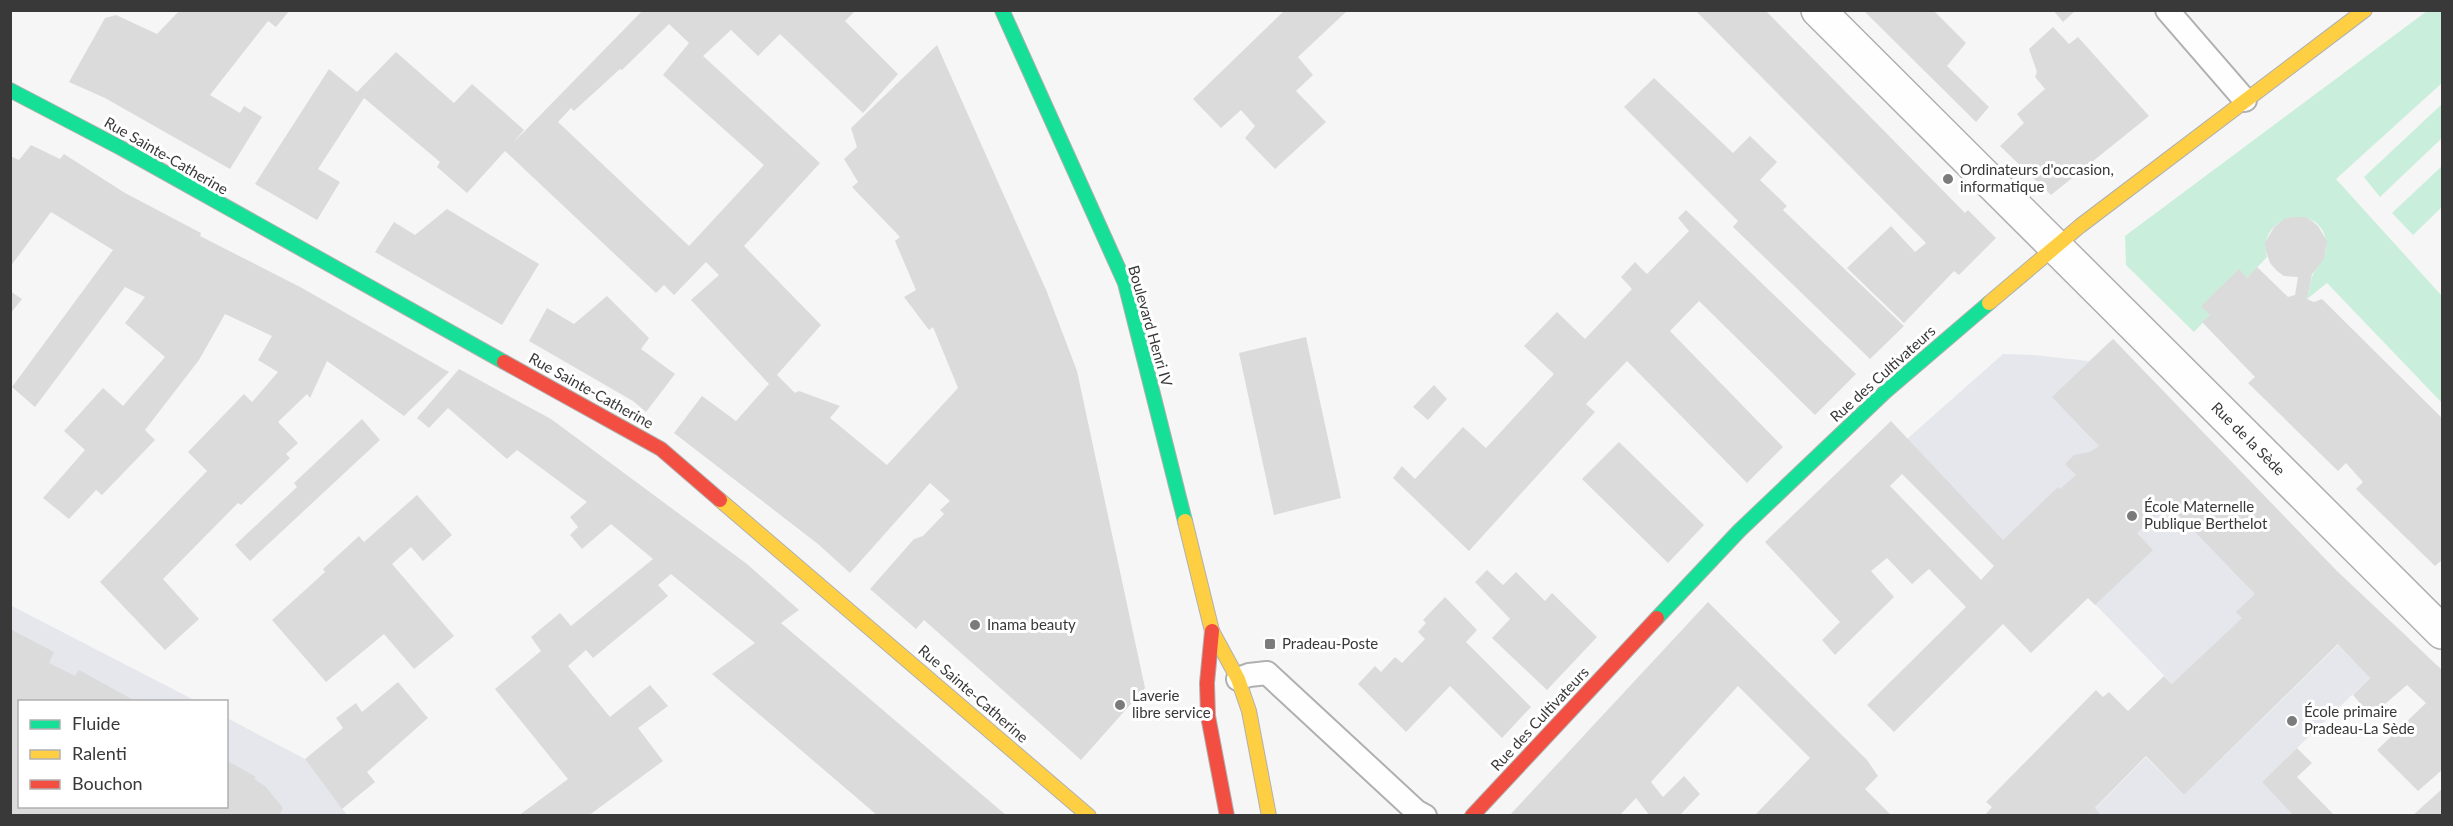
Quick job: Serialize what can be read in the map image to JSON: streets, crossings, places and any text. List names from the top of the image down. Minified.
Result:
{"streets":{"street":["Rue Sainte-Catherine","Boulevard Henri IV","Rue des Cultivateurs","Rue de la Sède"]},"crossings":[["Rue des Cultivateurs","Rue de la Sède"]],"places":{"other":["Ordinateurs d'occasion, informatique","École Maternelle Publique Berthelot","Inama beauty","Laverie libre service","École primaire Pradeau-La Sède"],"transit":["Pradeau-Poste"]},"legend":["Fluide","Ralenti","Bouchon"]}
